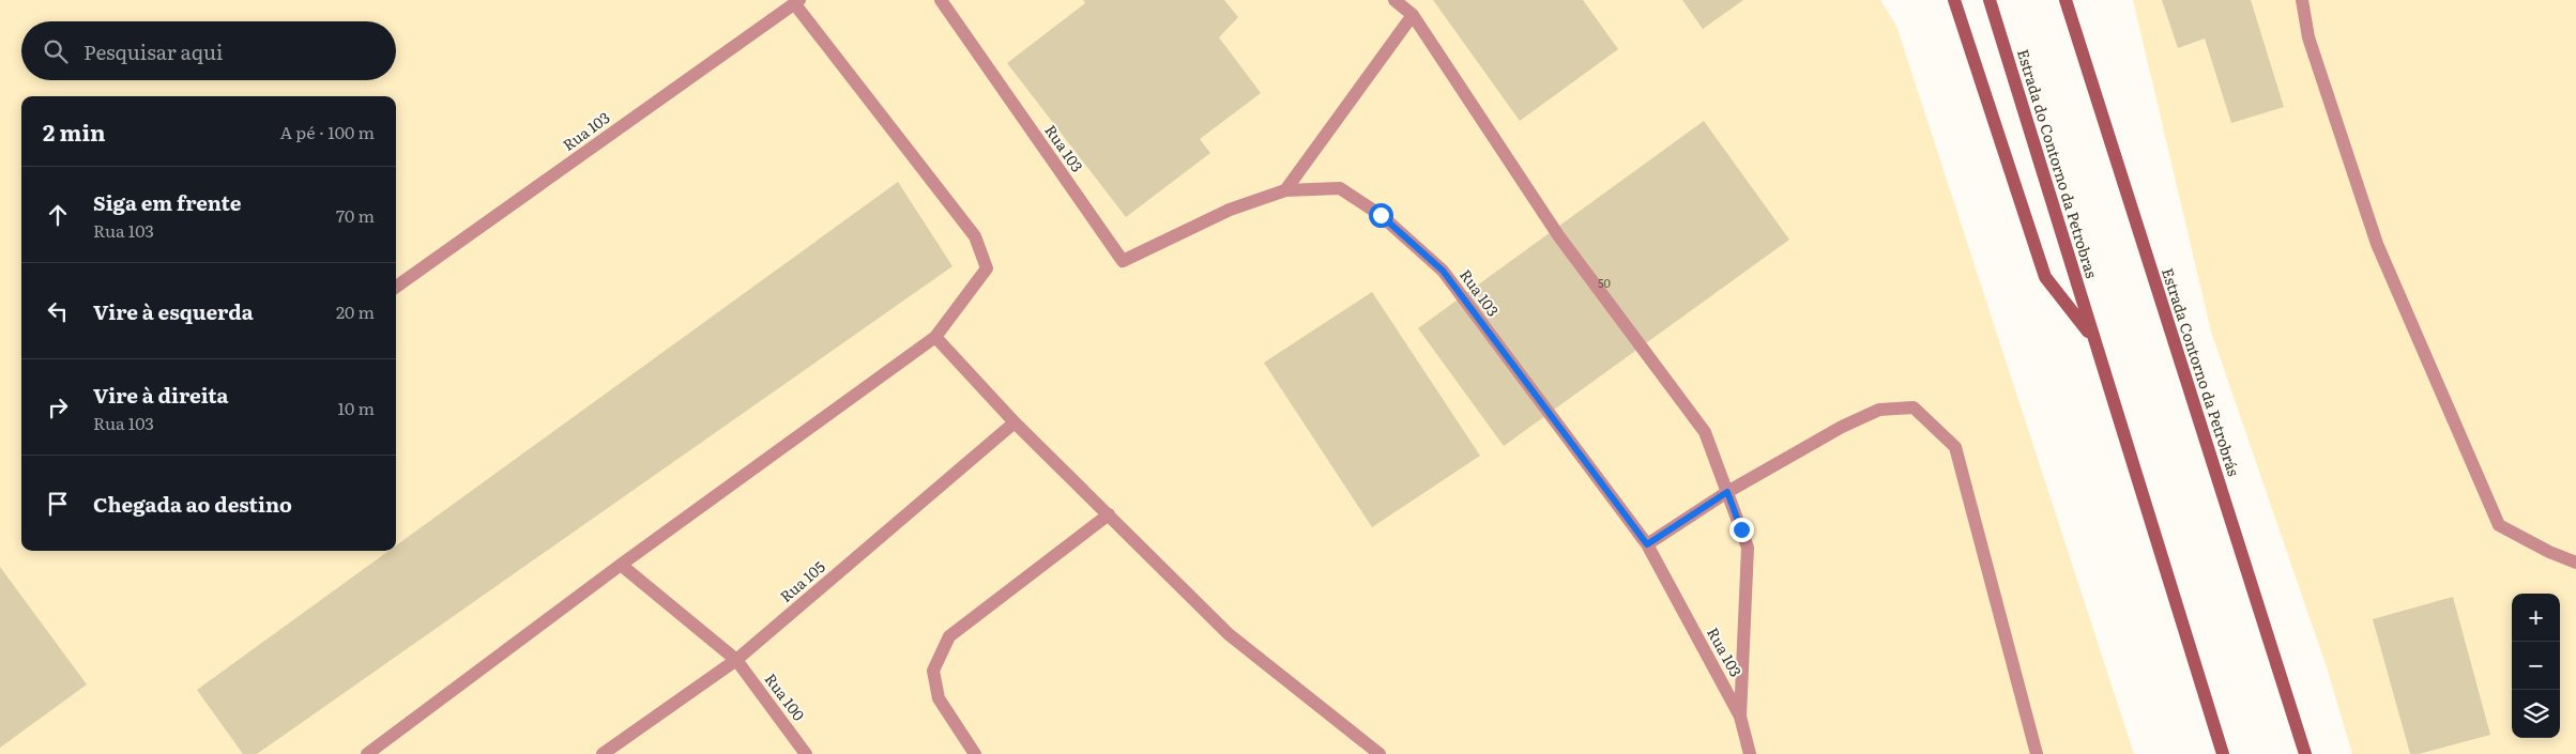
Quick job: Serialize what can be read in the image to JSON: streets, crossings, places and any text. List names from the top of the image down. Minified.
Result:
{"streets":{"main road":["Estrada do Contorno da Petrobras","Estrada Contorno da Petrobrás"],"lane":["Rua 103","Rua 105","Rua 100"]},"crossings":[["Rua 105","Rua 100"]],"house_numbers":["50"],"page":{"search":"Pesquisar aqui","heading":["2 min","A pé · 100 m"],"list":[["Siga em frente","Rua 103","70 m"],["Vire à esquerda","20 m"],["Vire à direita","Rua 103","10 m"],"Chegada ao destino"],"map_buttons":["+","−"]}}
